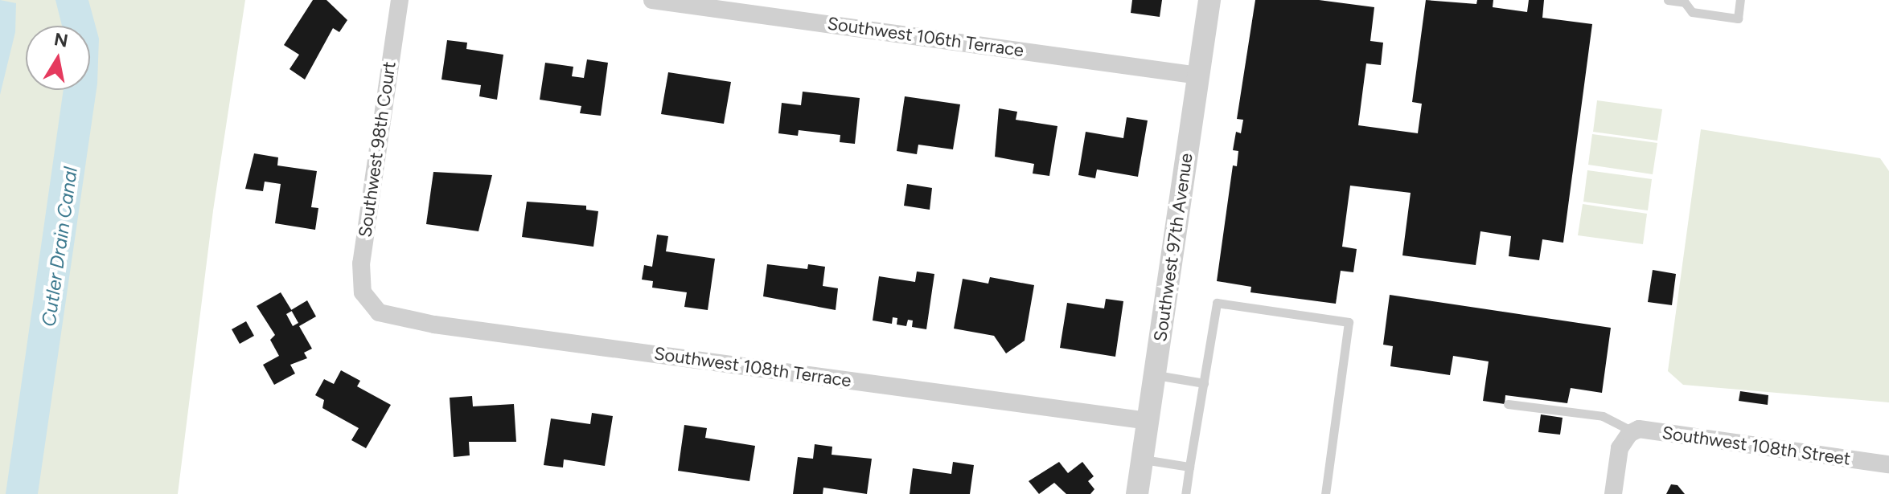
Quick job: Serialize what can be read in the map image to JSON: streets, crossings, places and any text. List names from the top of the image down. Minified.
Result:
{"streets":{"street":["Southwest 106th Terrace","Southwest 98th Court","Southwest 97th Avenue","Southwest 108th Terrace","Southwest 108th Street"]},"crossings":[["Southwest 106th Terrace","Southwest 97th Avenue"],["Southwest 98th Court","Southwest 108th Terrace"],["Southwest 97th Avenue","Southwest 108th Terrace"]],"water":["Cutler Drain Canal"],"north":"top"}
